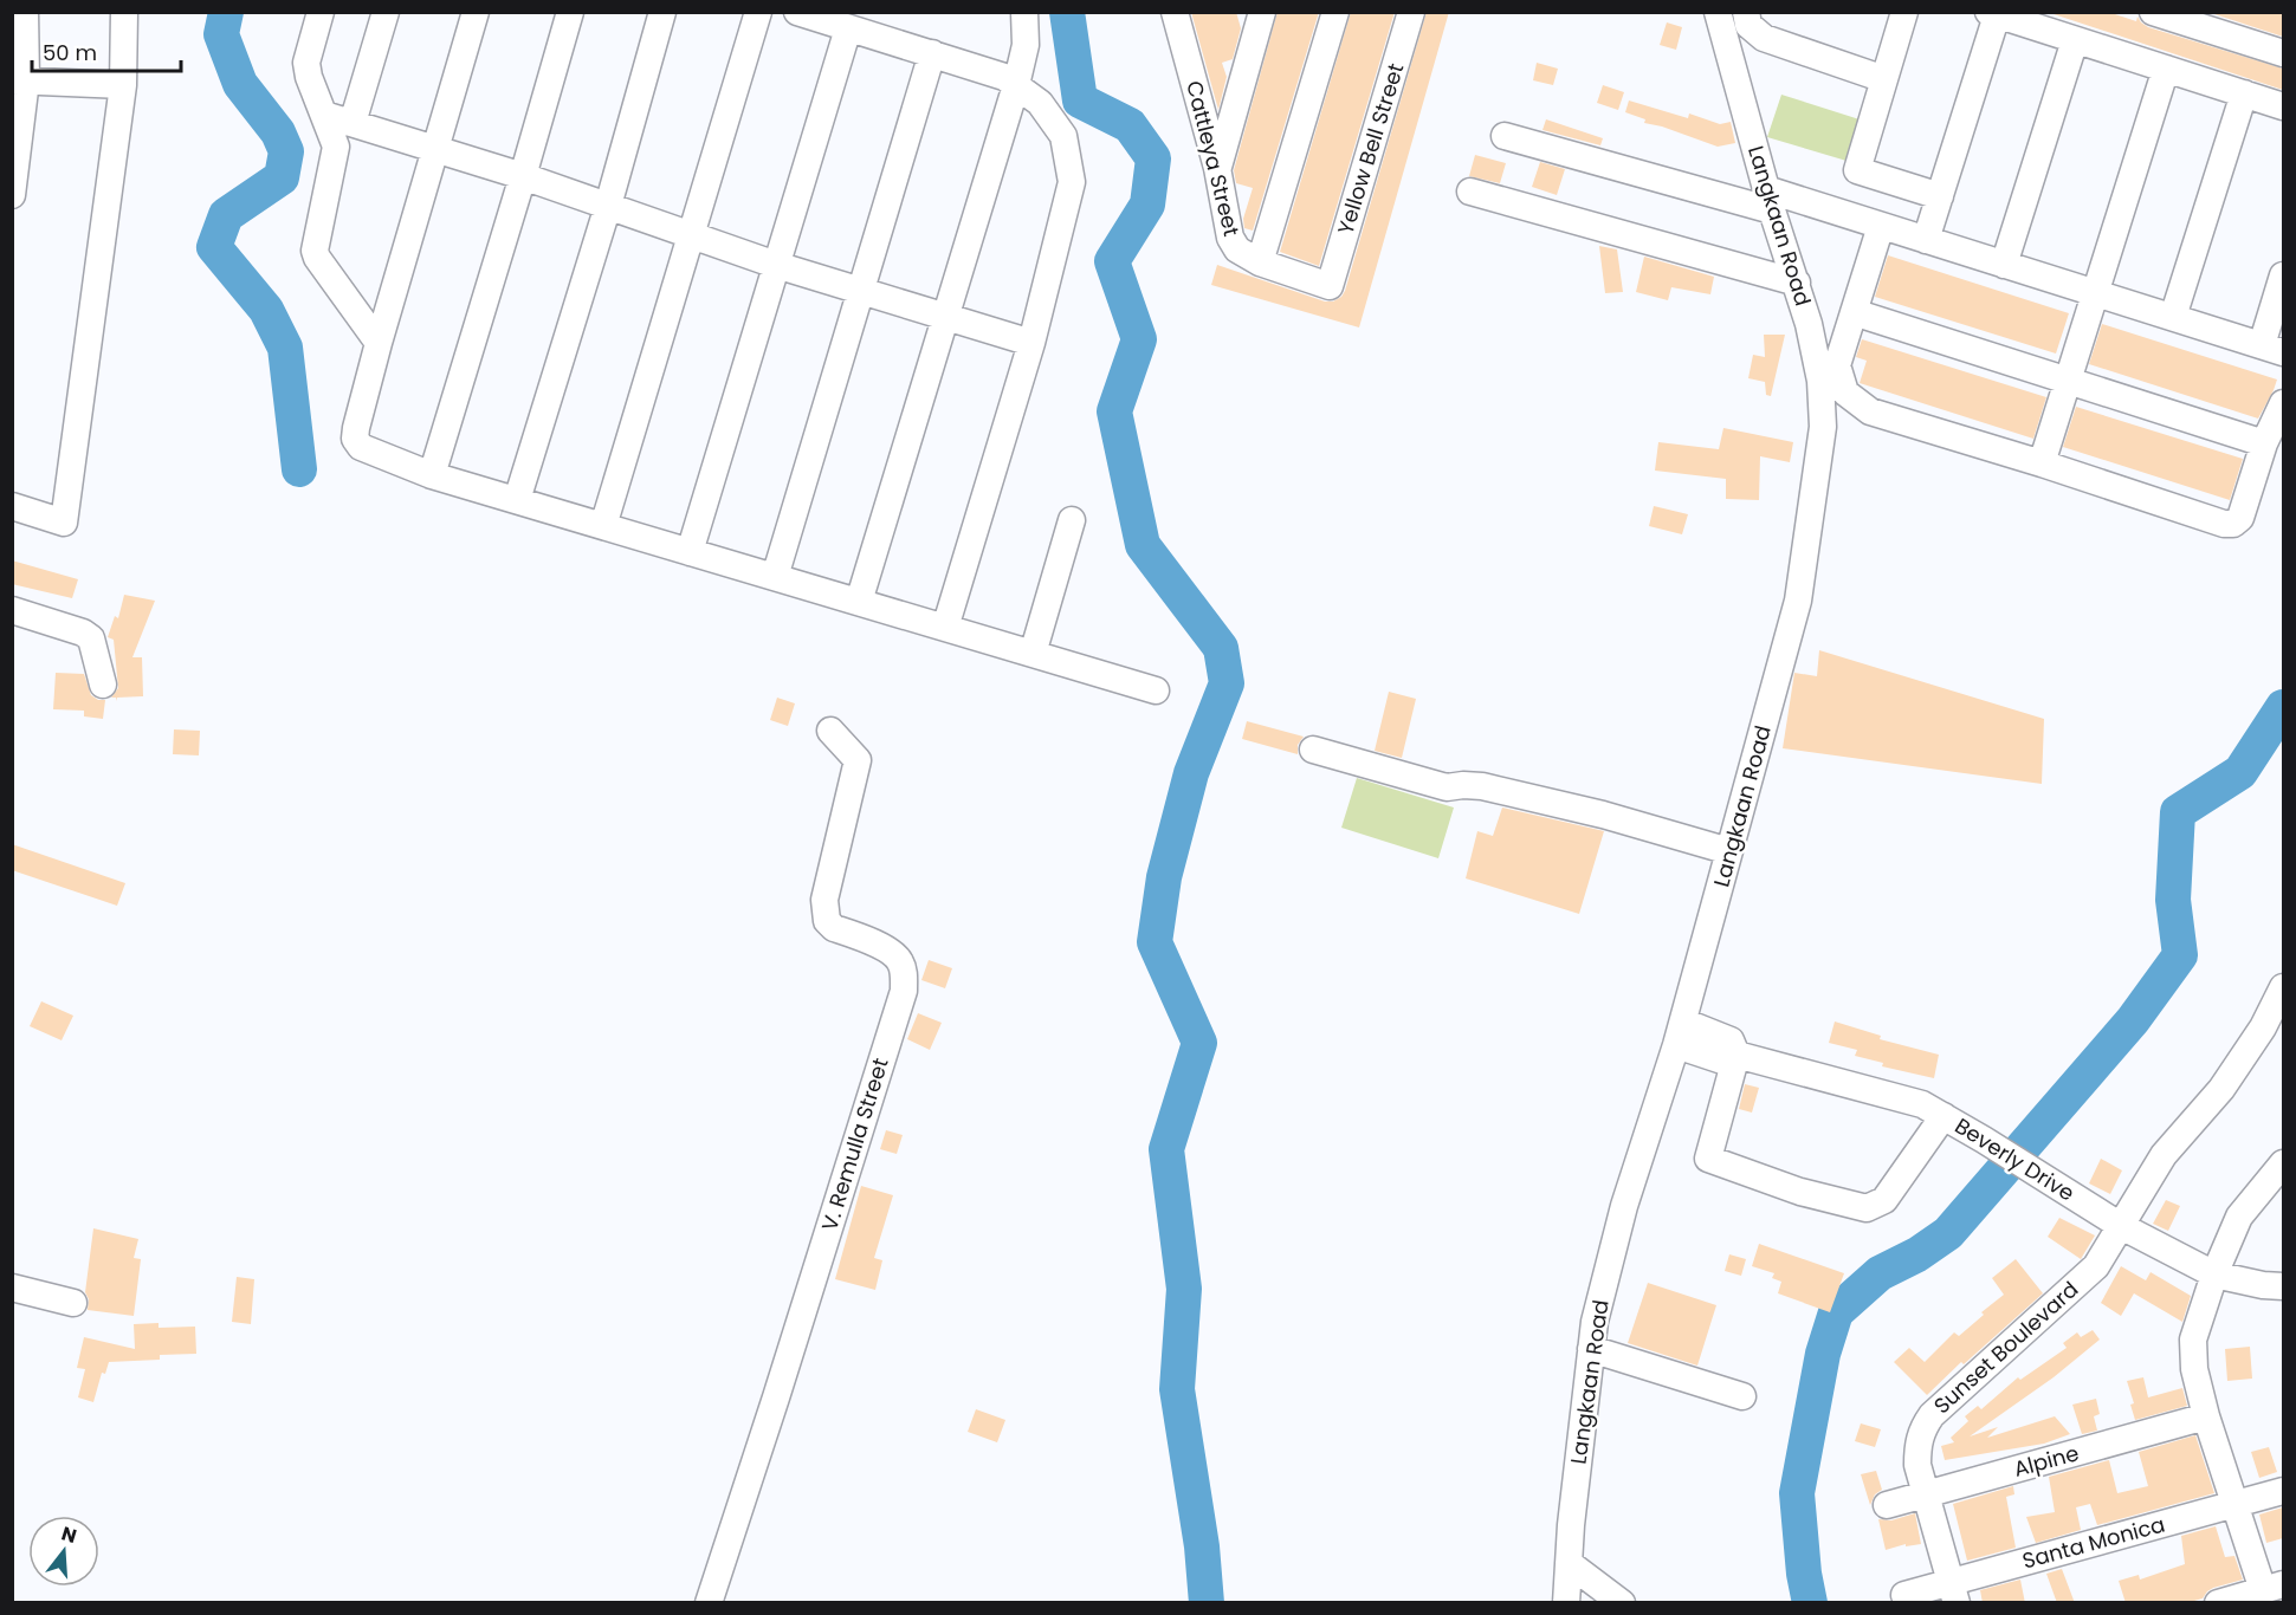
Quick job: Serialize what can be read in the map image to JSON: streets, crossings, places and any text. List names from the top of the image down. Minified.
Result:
{"streets":{"street":["Yellow Bell Street","Cattleya Street","Langkaan Road","V. Remulla Street","Beverly Drive","Sunset Boulevard","Alpine","Santa Monica"]},"crossings":[["Yellow Bell Street","Cattleya Street"],["Langkaan Road","Beverly Drive"],["Beverly Drive","Sunset Boulevard"],["Sunset Boulevard","Alpine"],["Sunset Boulevard","Santa Monica"]],"scale_bar":"50 m","north":"top"}
